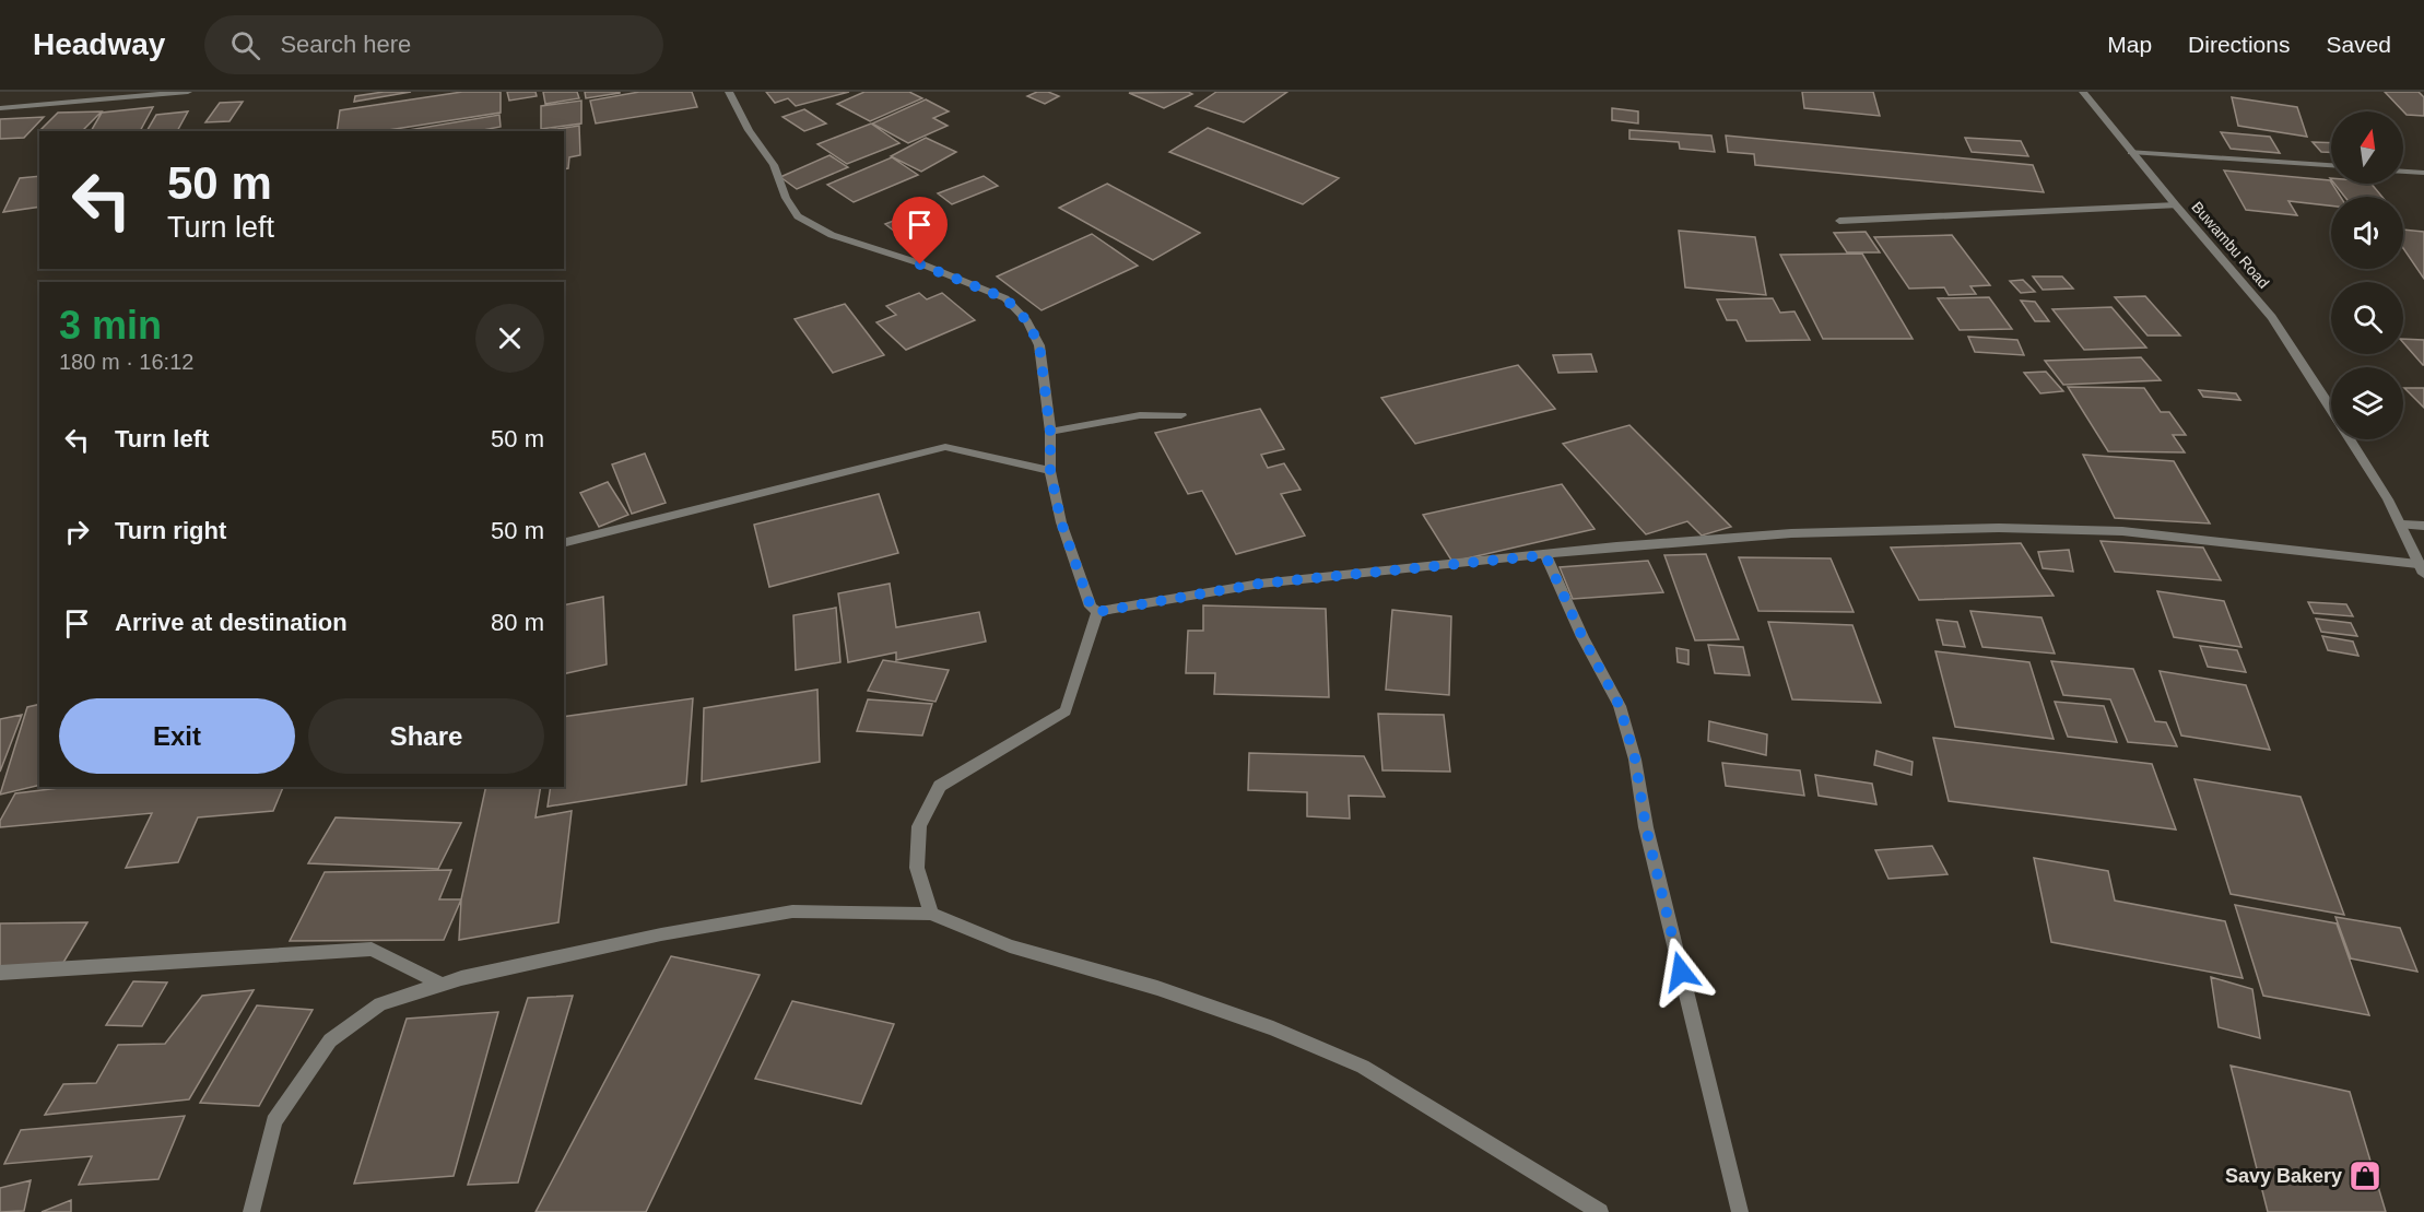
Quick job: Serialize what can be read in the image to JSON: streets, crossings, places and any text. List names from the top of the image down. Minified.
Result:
{"streets":{"street":["Buwambu Road"]},"places":{"shop":["Savy Bakery"]},"north":"top","page":{"header":"Headway","search":"Search here","nav":["Map","Directions","Saved"],"turn":["50 m","Turn left"],"heading":["3 min","180 m · 16:12"],"list":[{"name":"Turn left","value":"50 m"},{"name":"Turn right","value":"50 m"},{"name":"Arrive at destination","value":"80 m"}],"buttons":["Exit","Share"]}}
